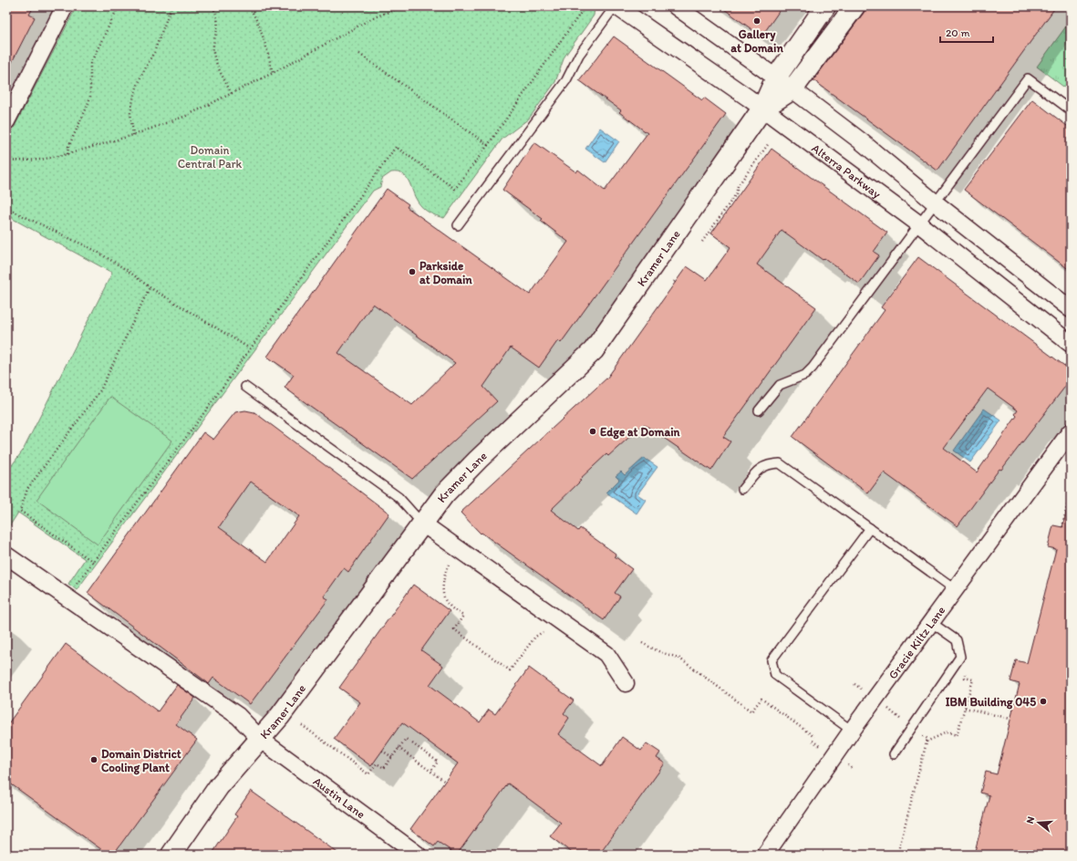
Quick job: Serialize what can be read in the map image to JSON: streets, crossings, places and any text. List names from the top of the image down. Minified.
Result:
{"streets":{"street":["Alterra Parkway","Kramer Lane","Gracie Kiltz Lane","Austin Lane"]},"crossings":[["Alterra Parkway","Kramer Lane"],["Kramer Lane","Austin Lane"]],"parks":["Domain Central Park"],"places":["Gallery at Domain","Parkside at Domain","Edge at Domain","IBM Building 045","Domain District Cooling Plant"],"scale_bar":"20 m","north":"left"}
